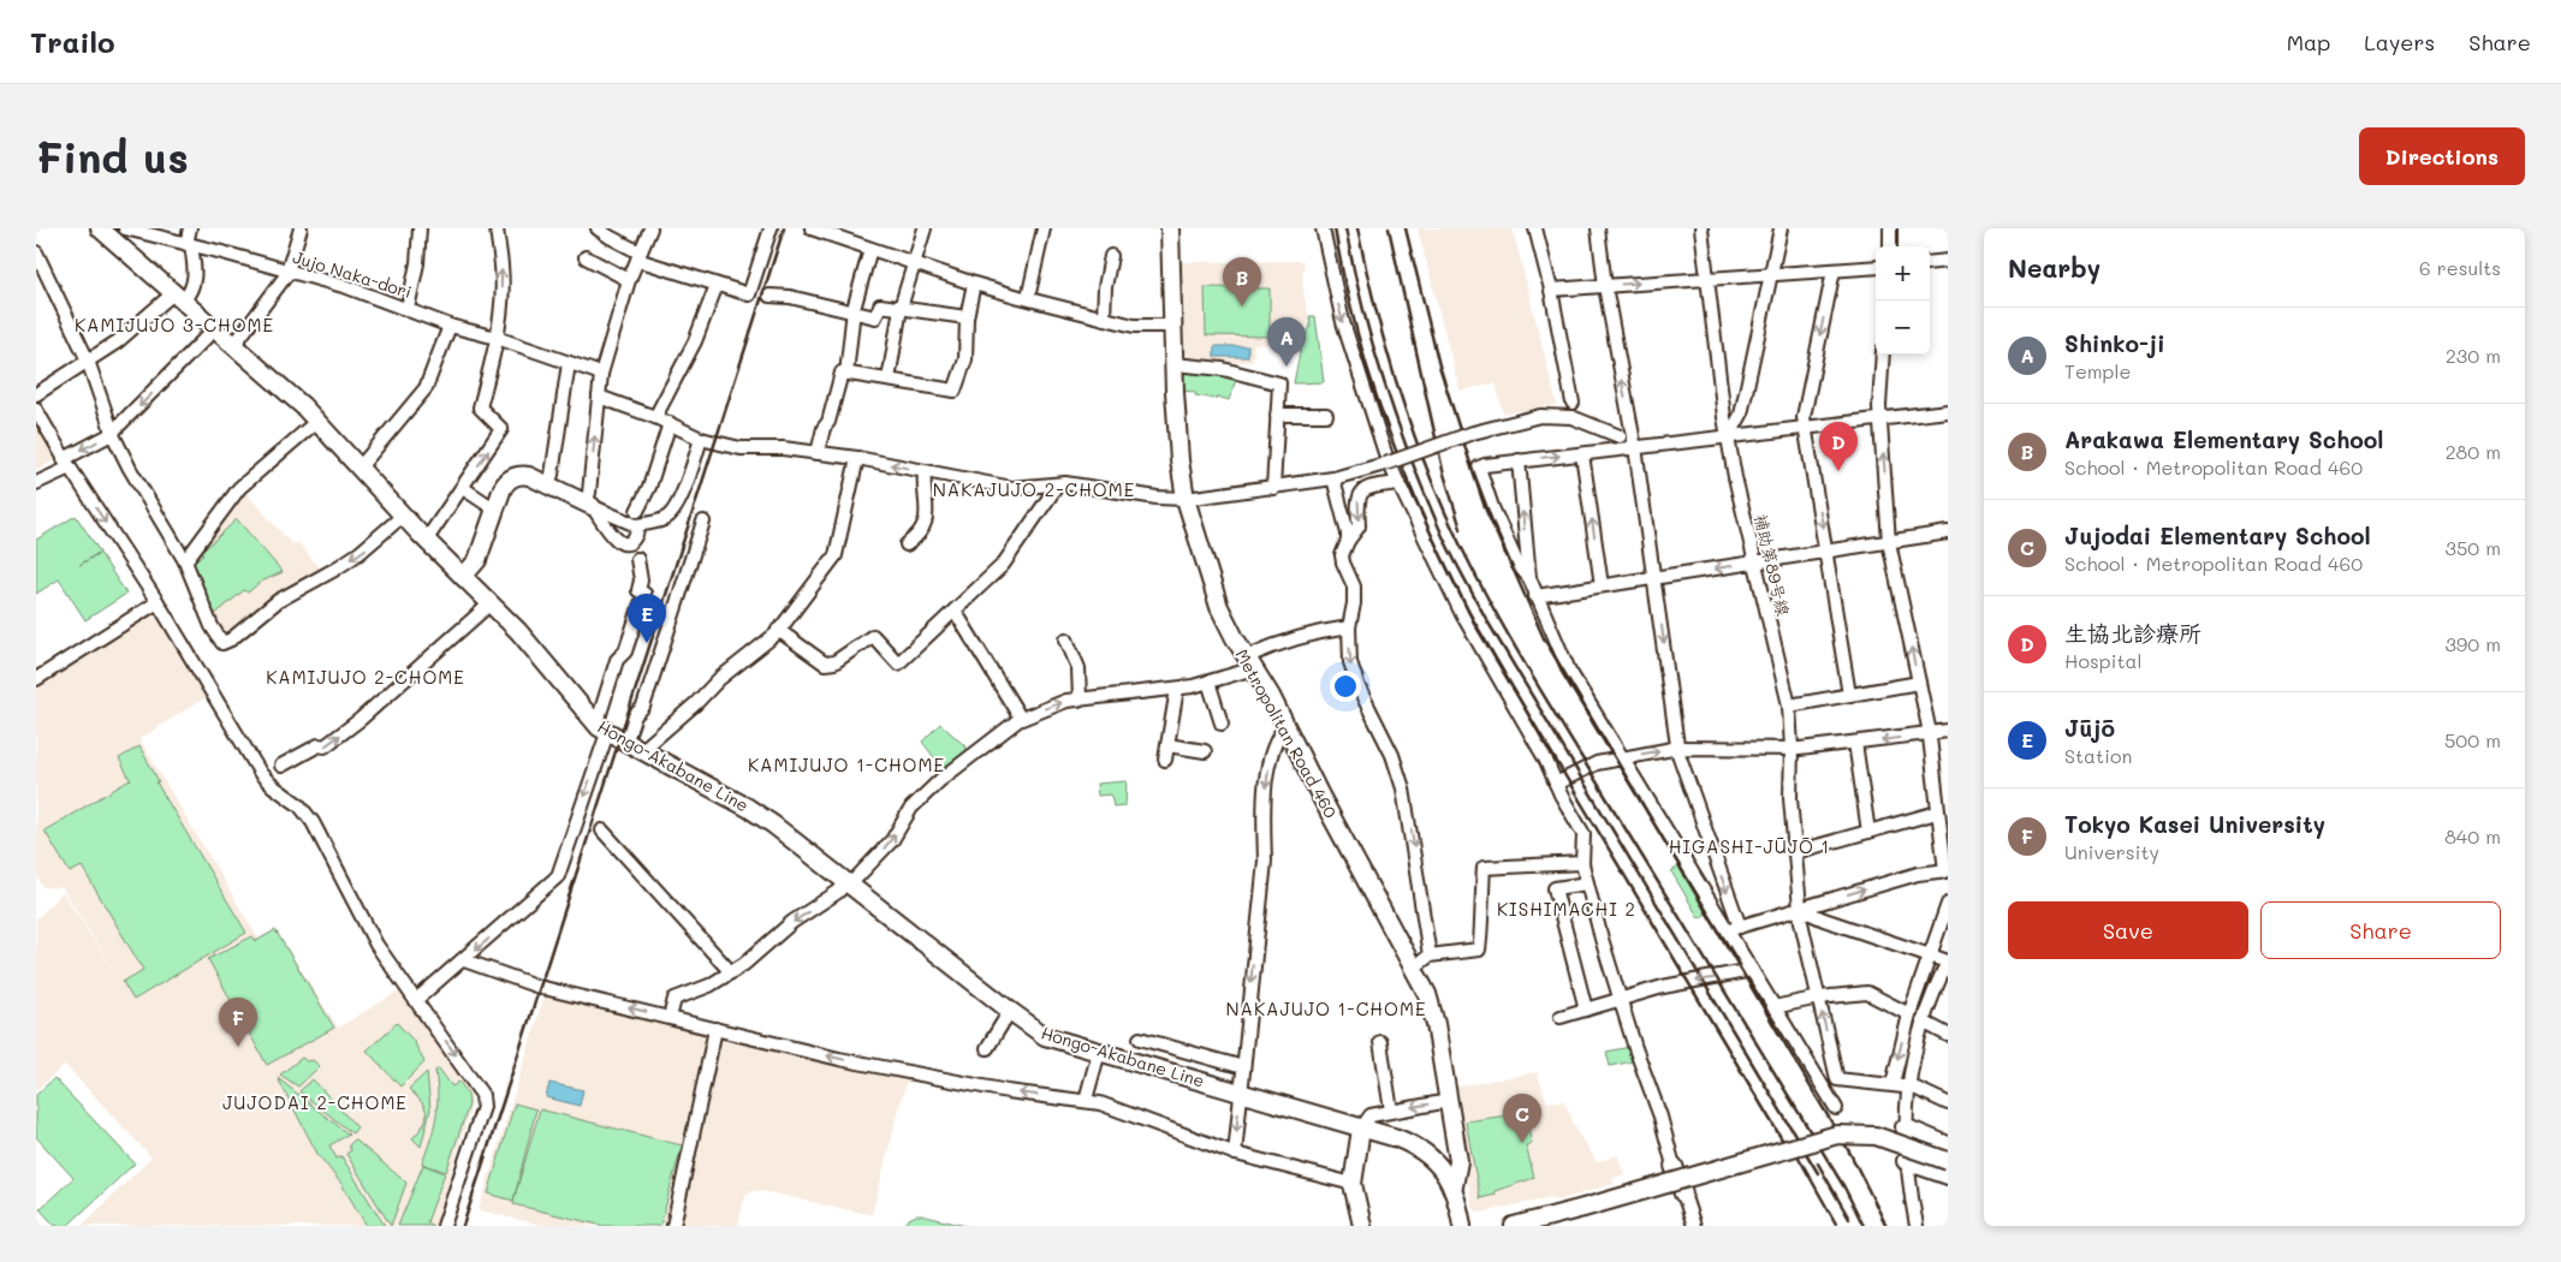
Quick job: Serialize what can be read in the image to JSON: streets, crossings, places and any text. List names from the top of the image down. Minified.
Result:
{"streets":{"main road":["Metropolitan Road 460","Hongo-Akabane Line"],"street":["Jujo Naka-dori","補助第89号線"]},"crossings":[["Metropolitan Road 460","Hongo-Akabane Line"]],"districts":["KAMIJUJO 3-CHOME","NAKAJUJO 2-CHOME","KAMIJUJO 2-CHOME","KAMIJUJO 1-CHOME","HIGASHI-JŪJŌ 1","KISHIMACHI 2","NAKAJUJO 1-CHOME","JUJODAI 2-CHOME"],"page":{"header":"Trailo","nav":["Map","Layers","Share"],"buttons":["Directions",["Save","Share"]],"title":"Find us","heading":["Nearby","6 results"],"map_buttons":["+","−"],"pins":["B","A","D","E","F","C"],"list":[{"mark":"A","name":"Shinko-ji","note":"Temple","value":"230 m"},{"mark":"B","name":"Arakawa Elementary School","note":"School · Metropolitan Road 460","value":"280 m"},{"mark":"C","name":"Jujodai Elementary School","note":"School · Metropolitan Road 460","value":"350 m"},{"mark":"D","name":"生協北診療所","note":"Hospital","value":"390 m"},{"mark":"E","name":"Jūjō","note":"Station","value":"500 m"},{"mark":"F","name":"Tokyo Kasei University","note":"University","value":"840 m"}]}}
